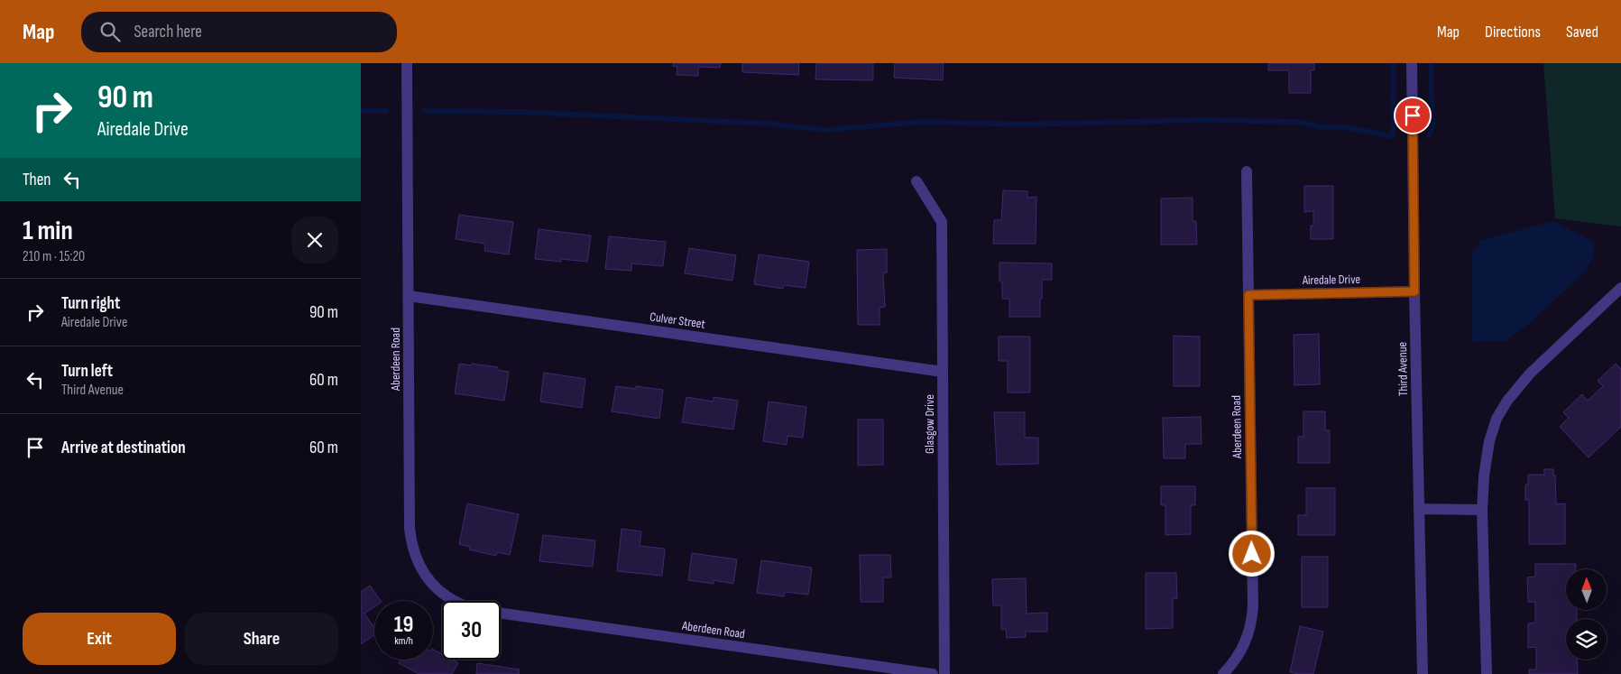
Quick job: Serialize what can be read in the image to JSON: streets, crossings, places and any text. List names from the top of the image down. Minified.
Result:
{"streets":{"street":["Airedale Drive","Culver Street","Aberdeen Road","Third Avenue","Glasgow Drive"]},"crossings":[["Airedale Drive","Aberdeen Road"],["Airedale Drive","Third Avenue"],["Culver Street","Aberdeen Road"],["Culver Street","Glasgow Drive"]],"north":"top","page":{"header":"Map","search":"Search here","nav":["Map","Directions","Saved"],"turn":["90 m","Airedale Drive"],"then":"Then","heading":["1 min","210 m · 15:20"],"list":[{"name":"Turn right","note":"Airedale Drive","value":"90 m"},{"name":"Turn left","note":"Third Avenue","value":"60 m"},{"name":"Arrive at destination","value":"60 m"}],"speed":"19 km/h","limit":"30","buttons":["Exit","Share"]}}
